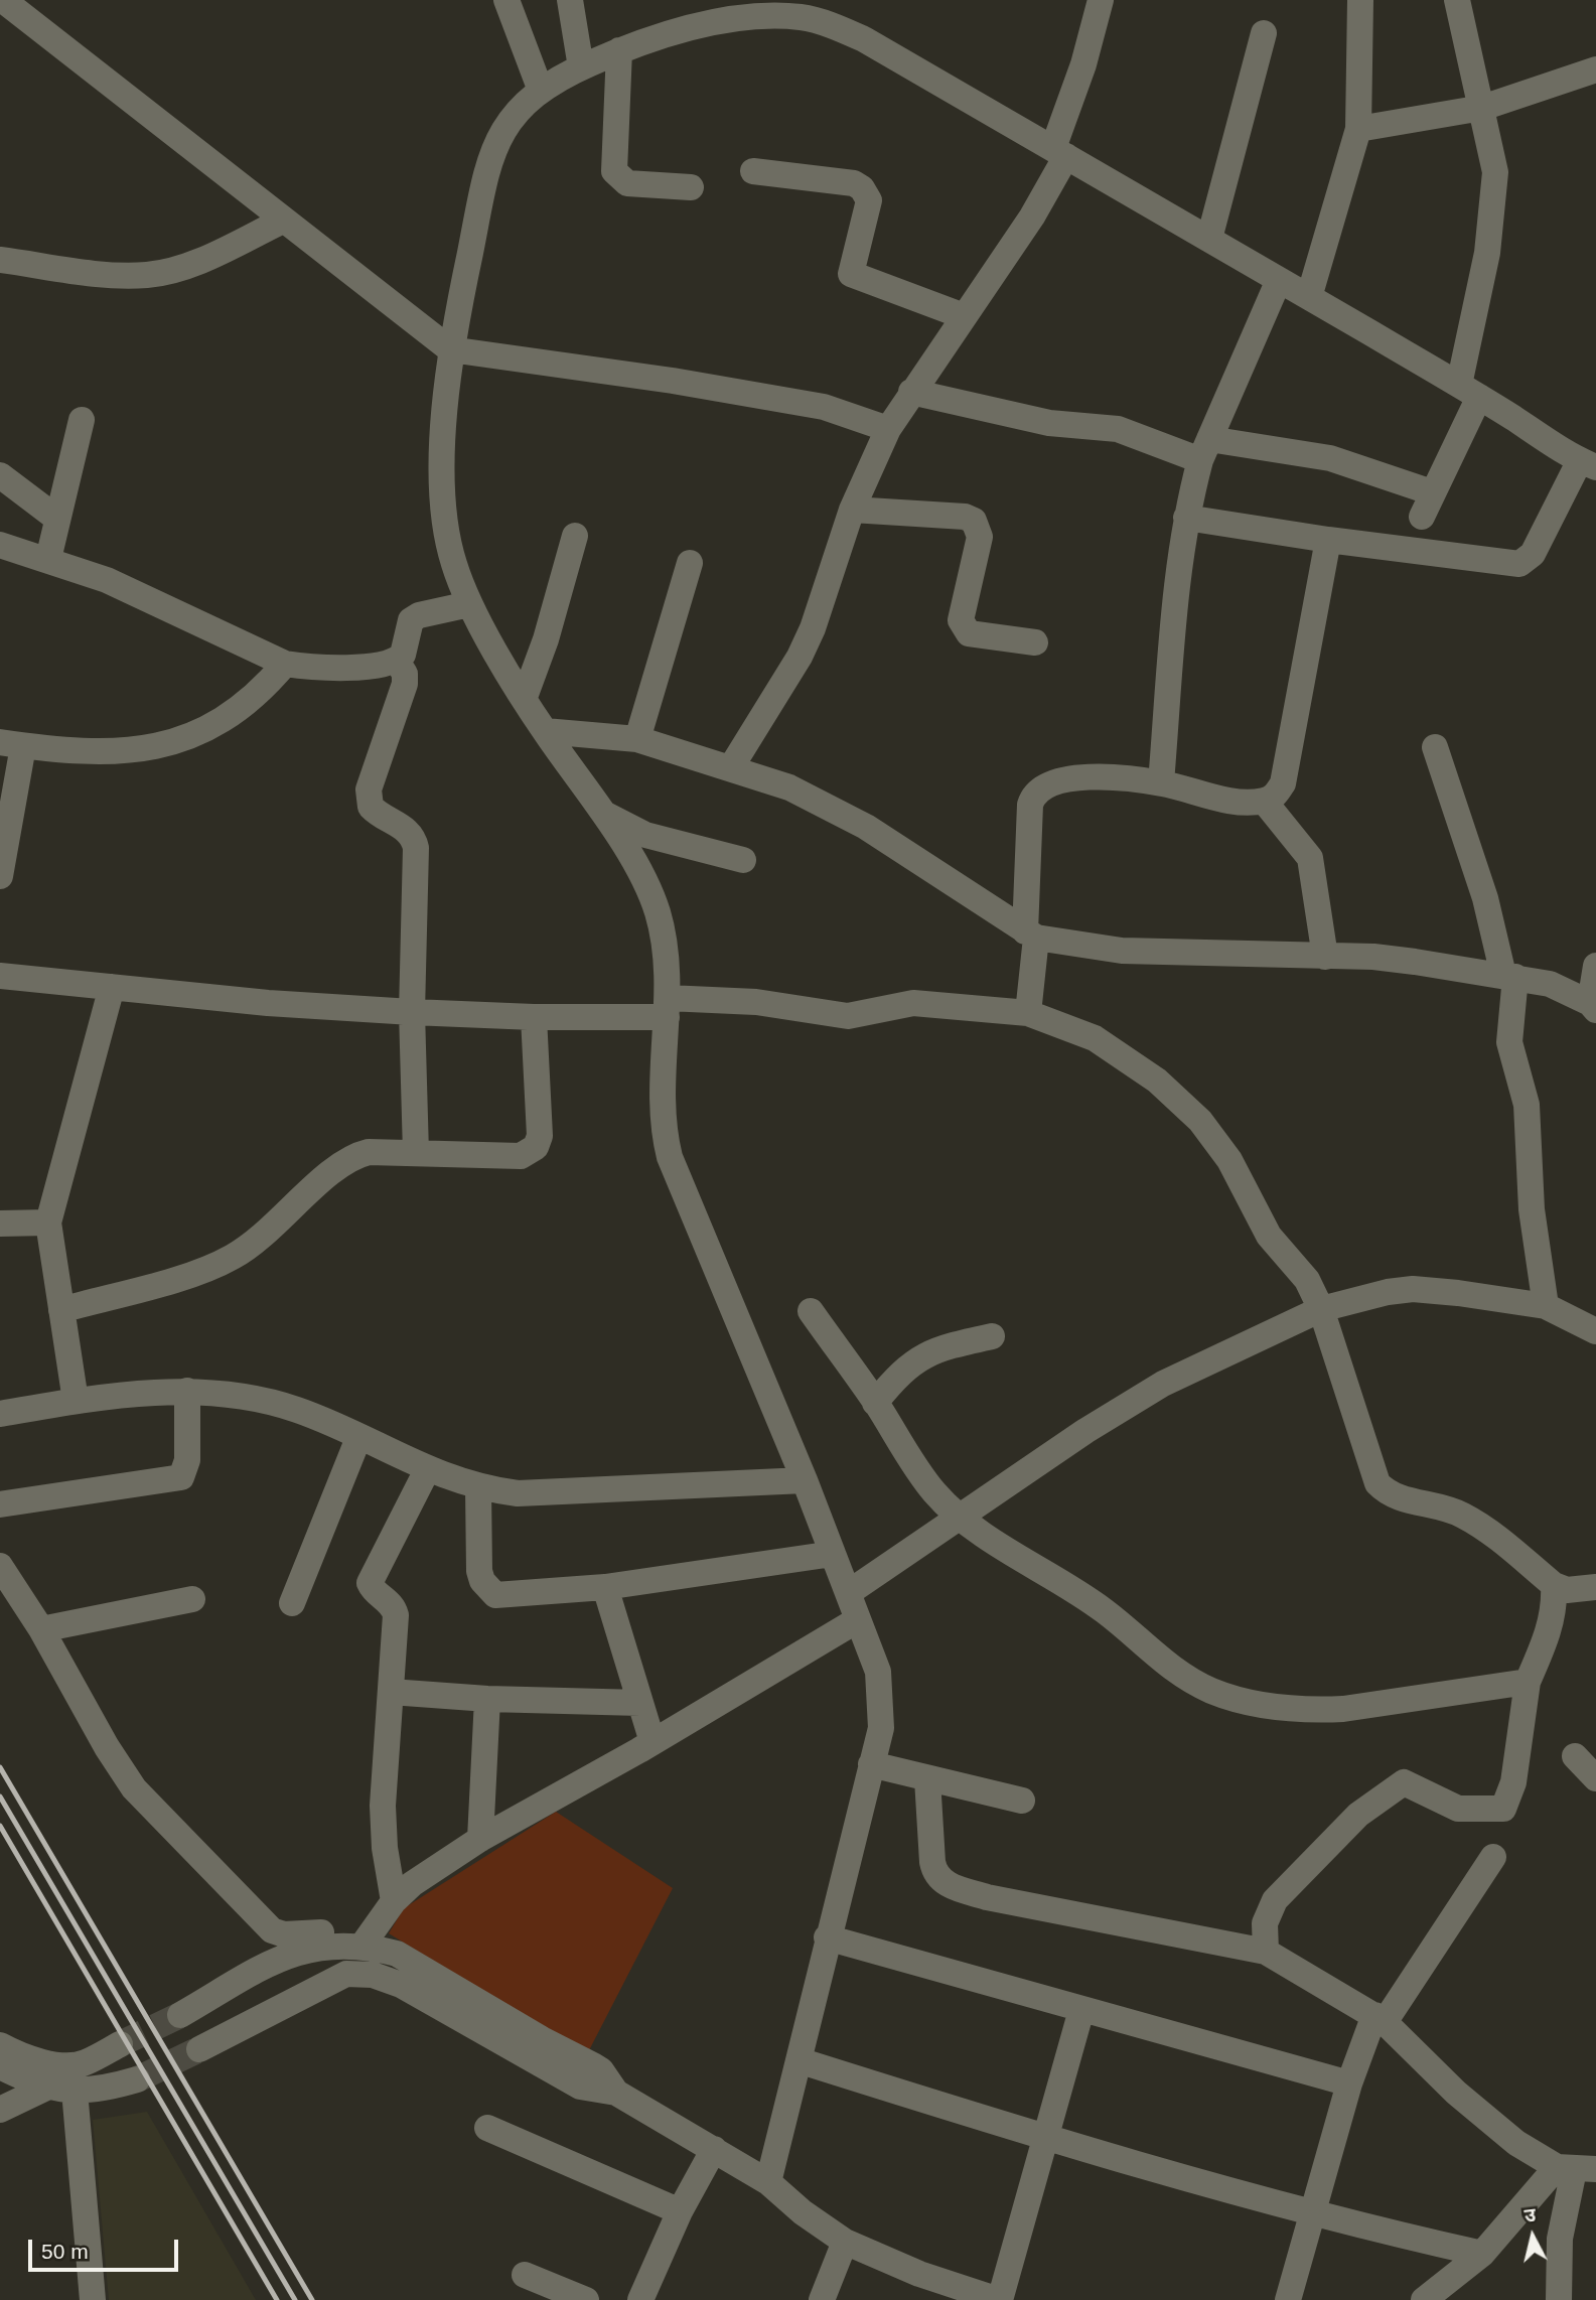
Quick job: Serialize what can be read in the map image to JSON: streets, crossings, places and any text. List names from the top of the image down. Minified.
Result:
{"scale_bar":"50 m","north":"top"}
